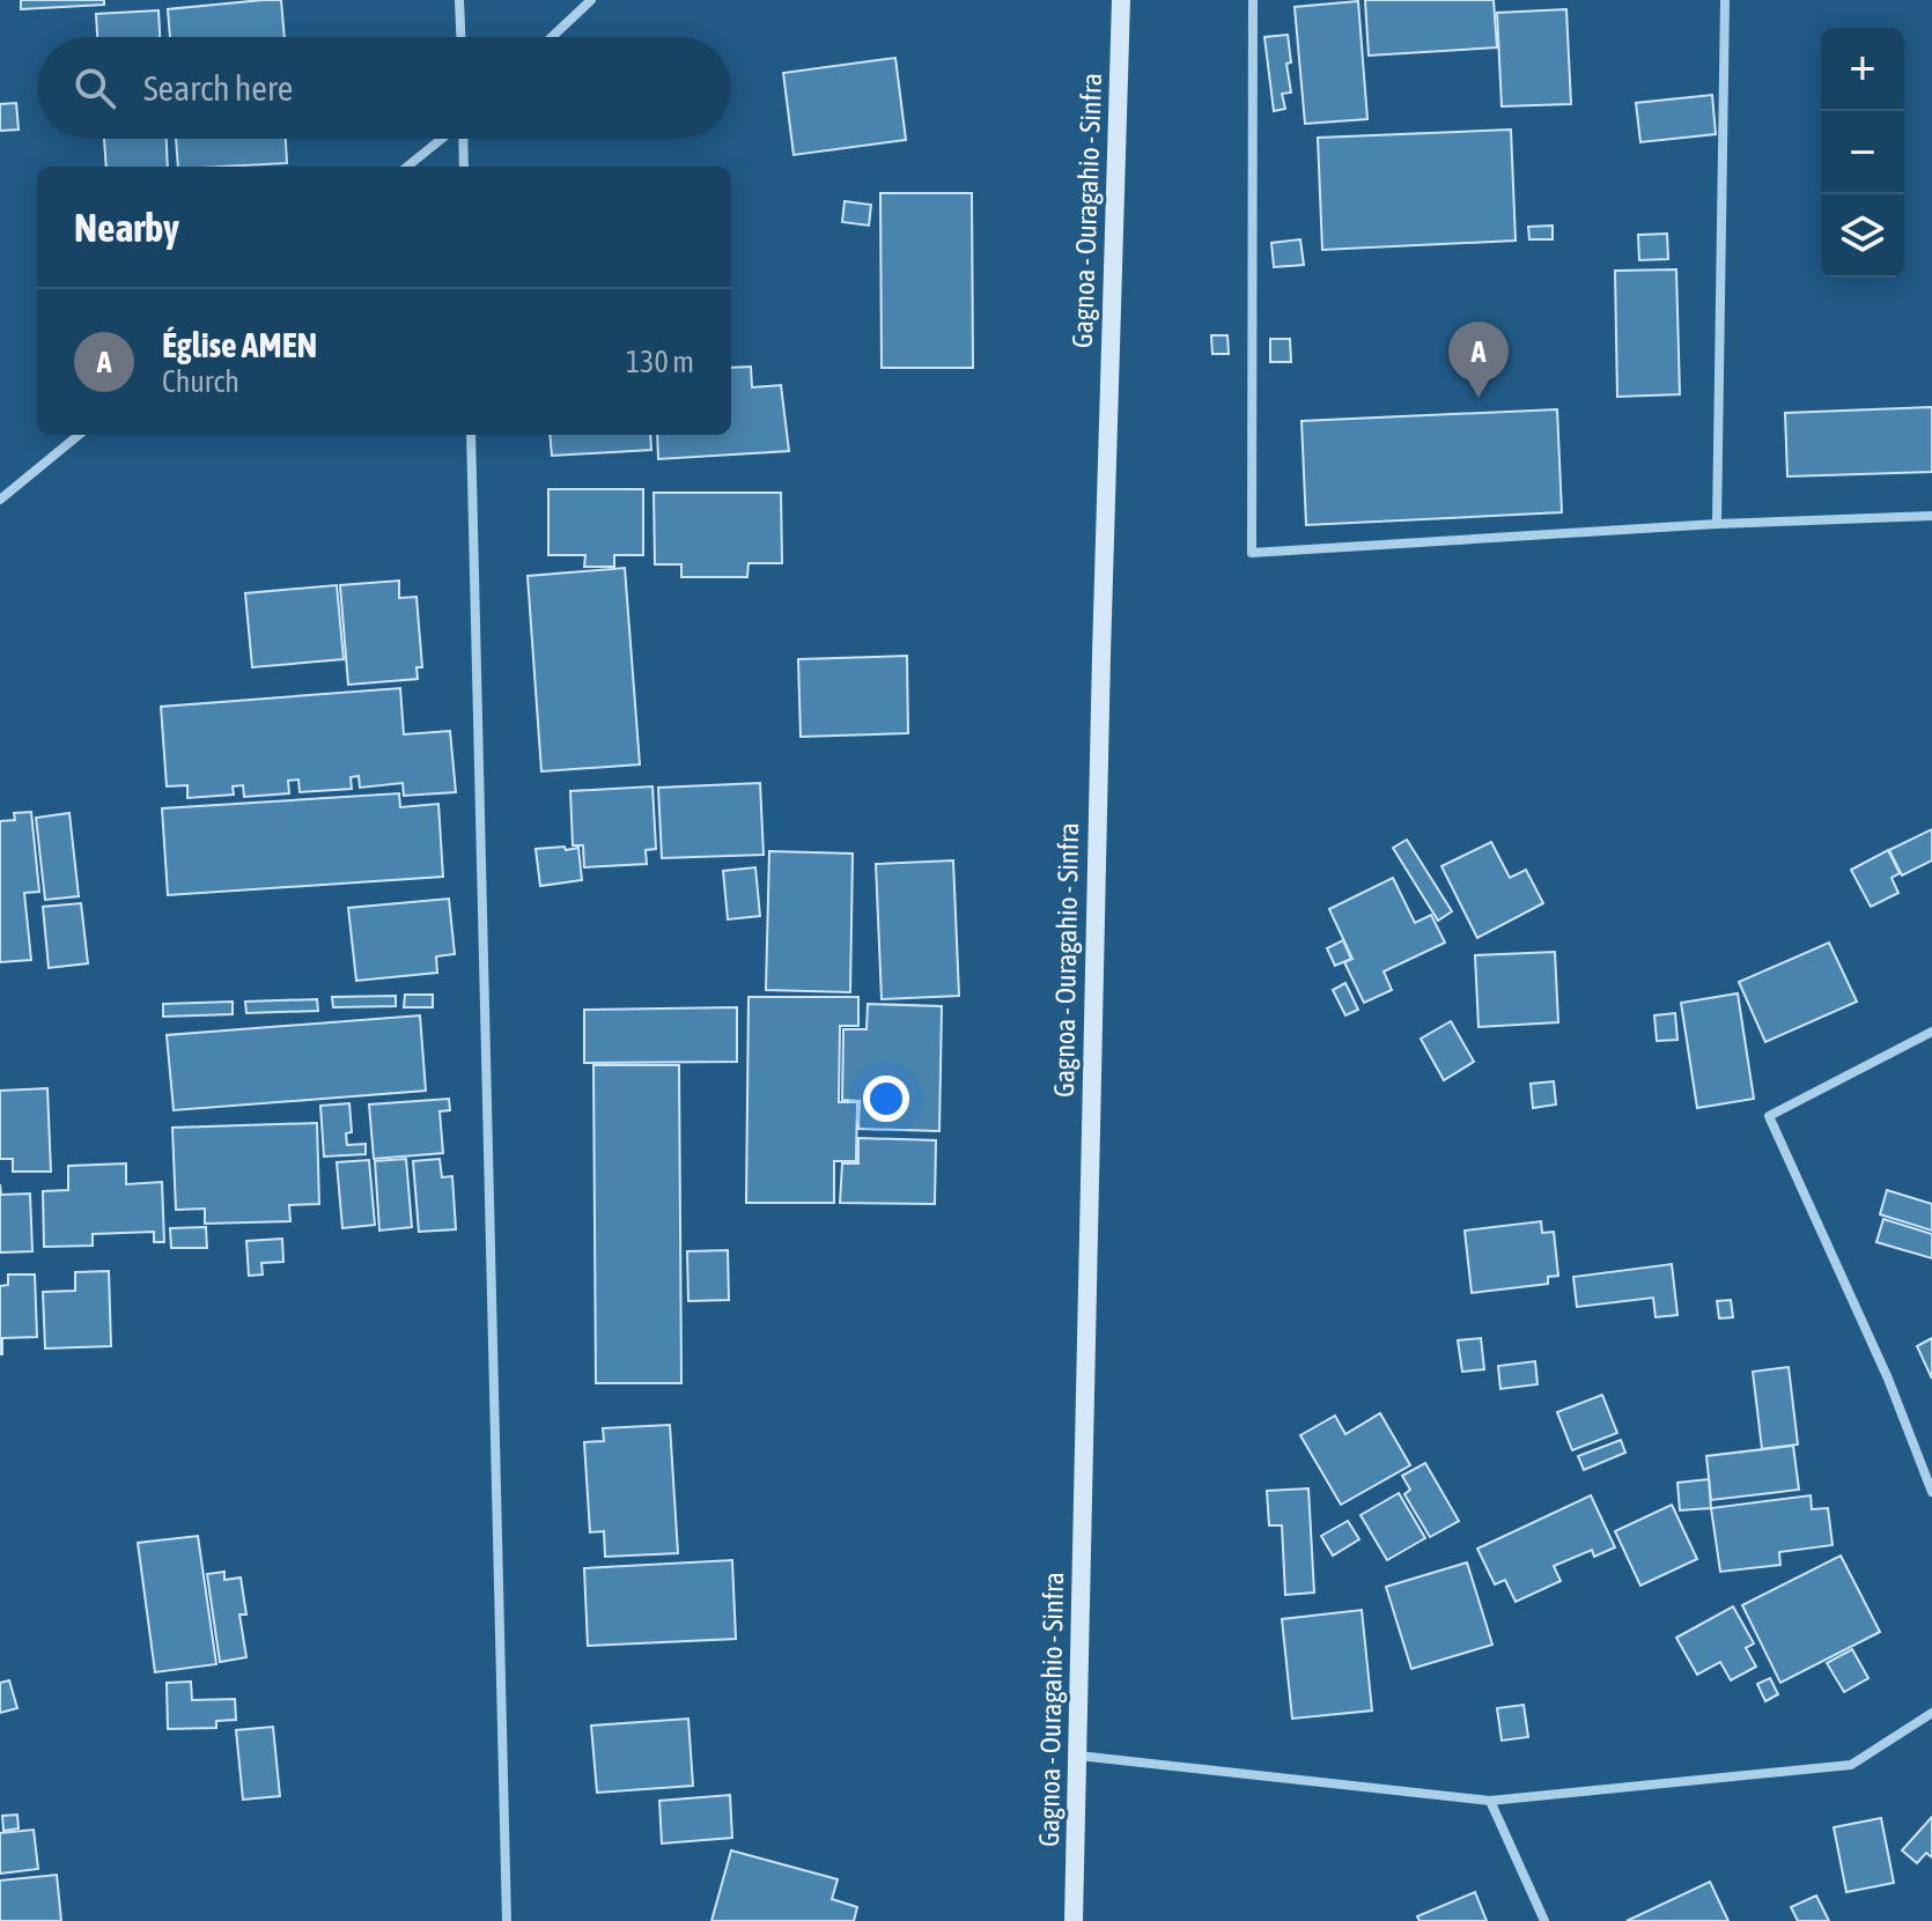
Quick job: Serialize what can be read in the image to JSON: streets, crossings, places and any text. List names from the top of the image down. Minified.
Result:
{"streets":{"main road":["Gagnoa - Ouragahio - Sinfra"]},"page":{"map_buttons":["+","−"],"search":"Search here","heading":"Nearby","list":[{"mark":"A","name":"Église AMEN","note":"Church","value":"130 m"}],"pins":"A"}}
